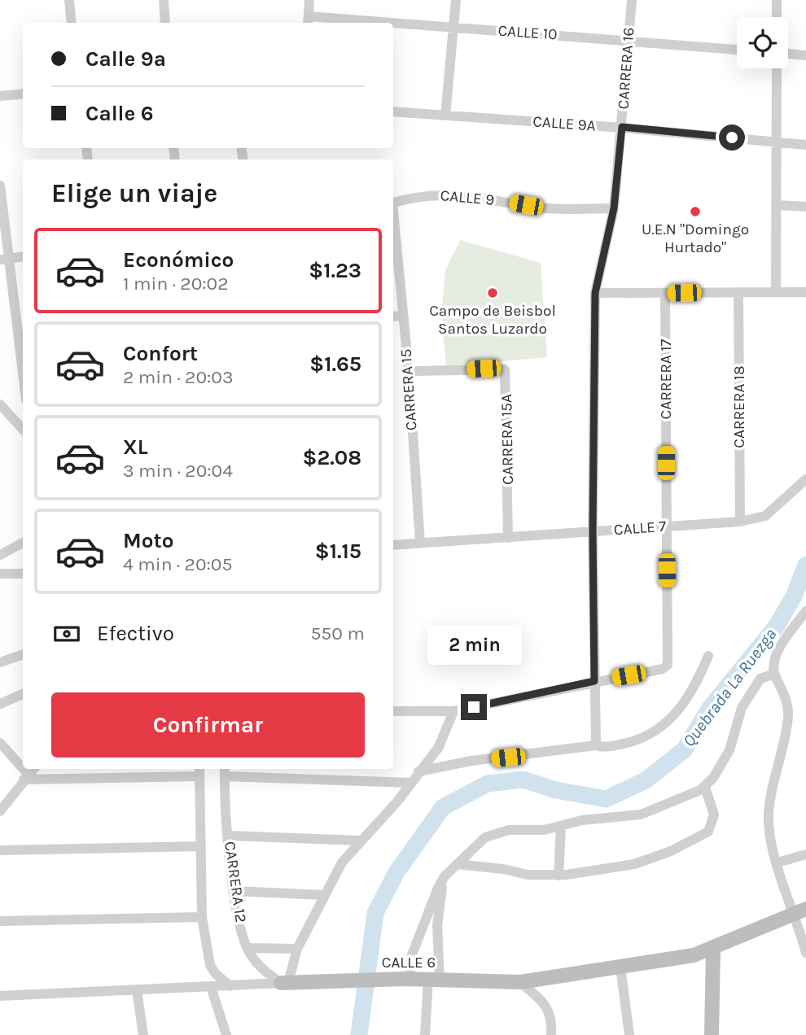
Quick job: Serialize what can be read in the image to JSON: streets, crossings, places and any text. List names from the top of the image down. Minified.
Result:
{"streets":{"street":["CALLE 10","CARRERA 16","CALLE 9A","CALLE 9","CARRERA 17","CARRERA 15","CARRERA 18","CARRERA 15A","CALLE 7","CARRERA 12","CALLE 6"]},"crossings":[["CALLE 10","CARRERA 16"],["CARRERA 16","CALLE 9A"],["CARRERA 16","CALLE 9"],["CARRERA 16","CARRERA 17"],["CARRERA 16","CALLE 7"],["CARRERA 17","CALLE 7"],["CARRERA 15","CARRERA 15A"],["CARRERA 15","CALLE 7"],["CARRERA 18","CALLE 7"],["CARRERA 15A","CALLE 7"],["CARRERA 12","CALLE 6"]],"water":["Quebrada La Ruezga"],"places":["U.E.N \"Domingo Hurtado\"","Campo de Beisbol Santos Luzardo"],"page":{"banner":["Calle 9a","Calle 6"],"heading":"Elige un viaje","list":[{"name":"Económico","note":"1 min · 20:02","value":"$1.23"},{"name":"Confort","note":"2 min · 20:03","value":"$1.65"},{"name":"XL","note":"3 min · 20:04","value":"$2.08"},{"name":"Moto","note":"4 min · 20:05","value":"$1.15"}],"pay":["Efectivo","550 m"],"bubble":"2 min","buttons":"Confirmar"}}
